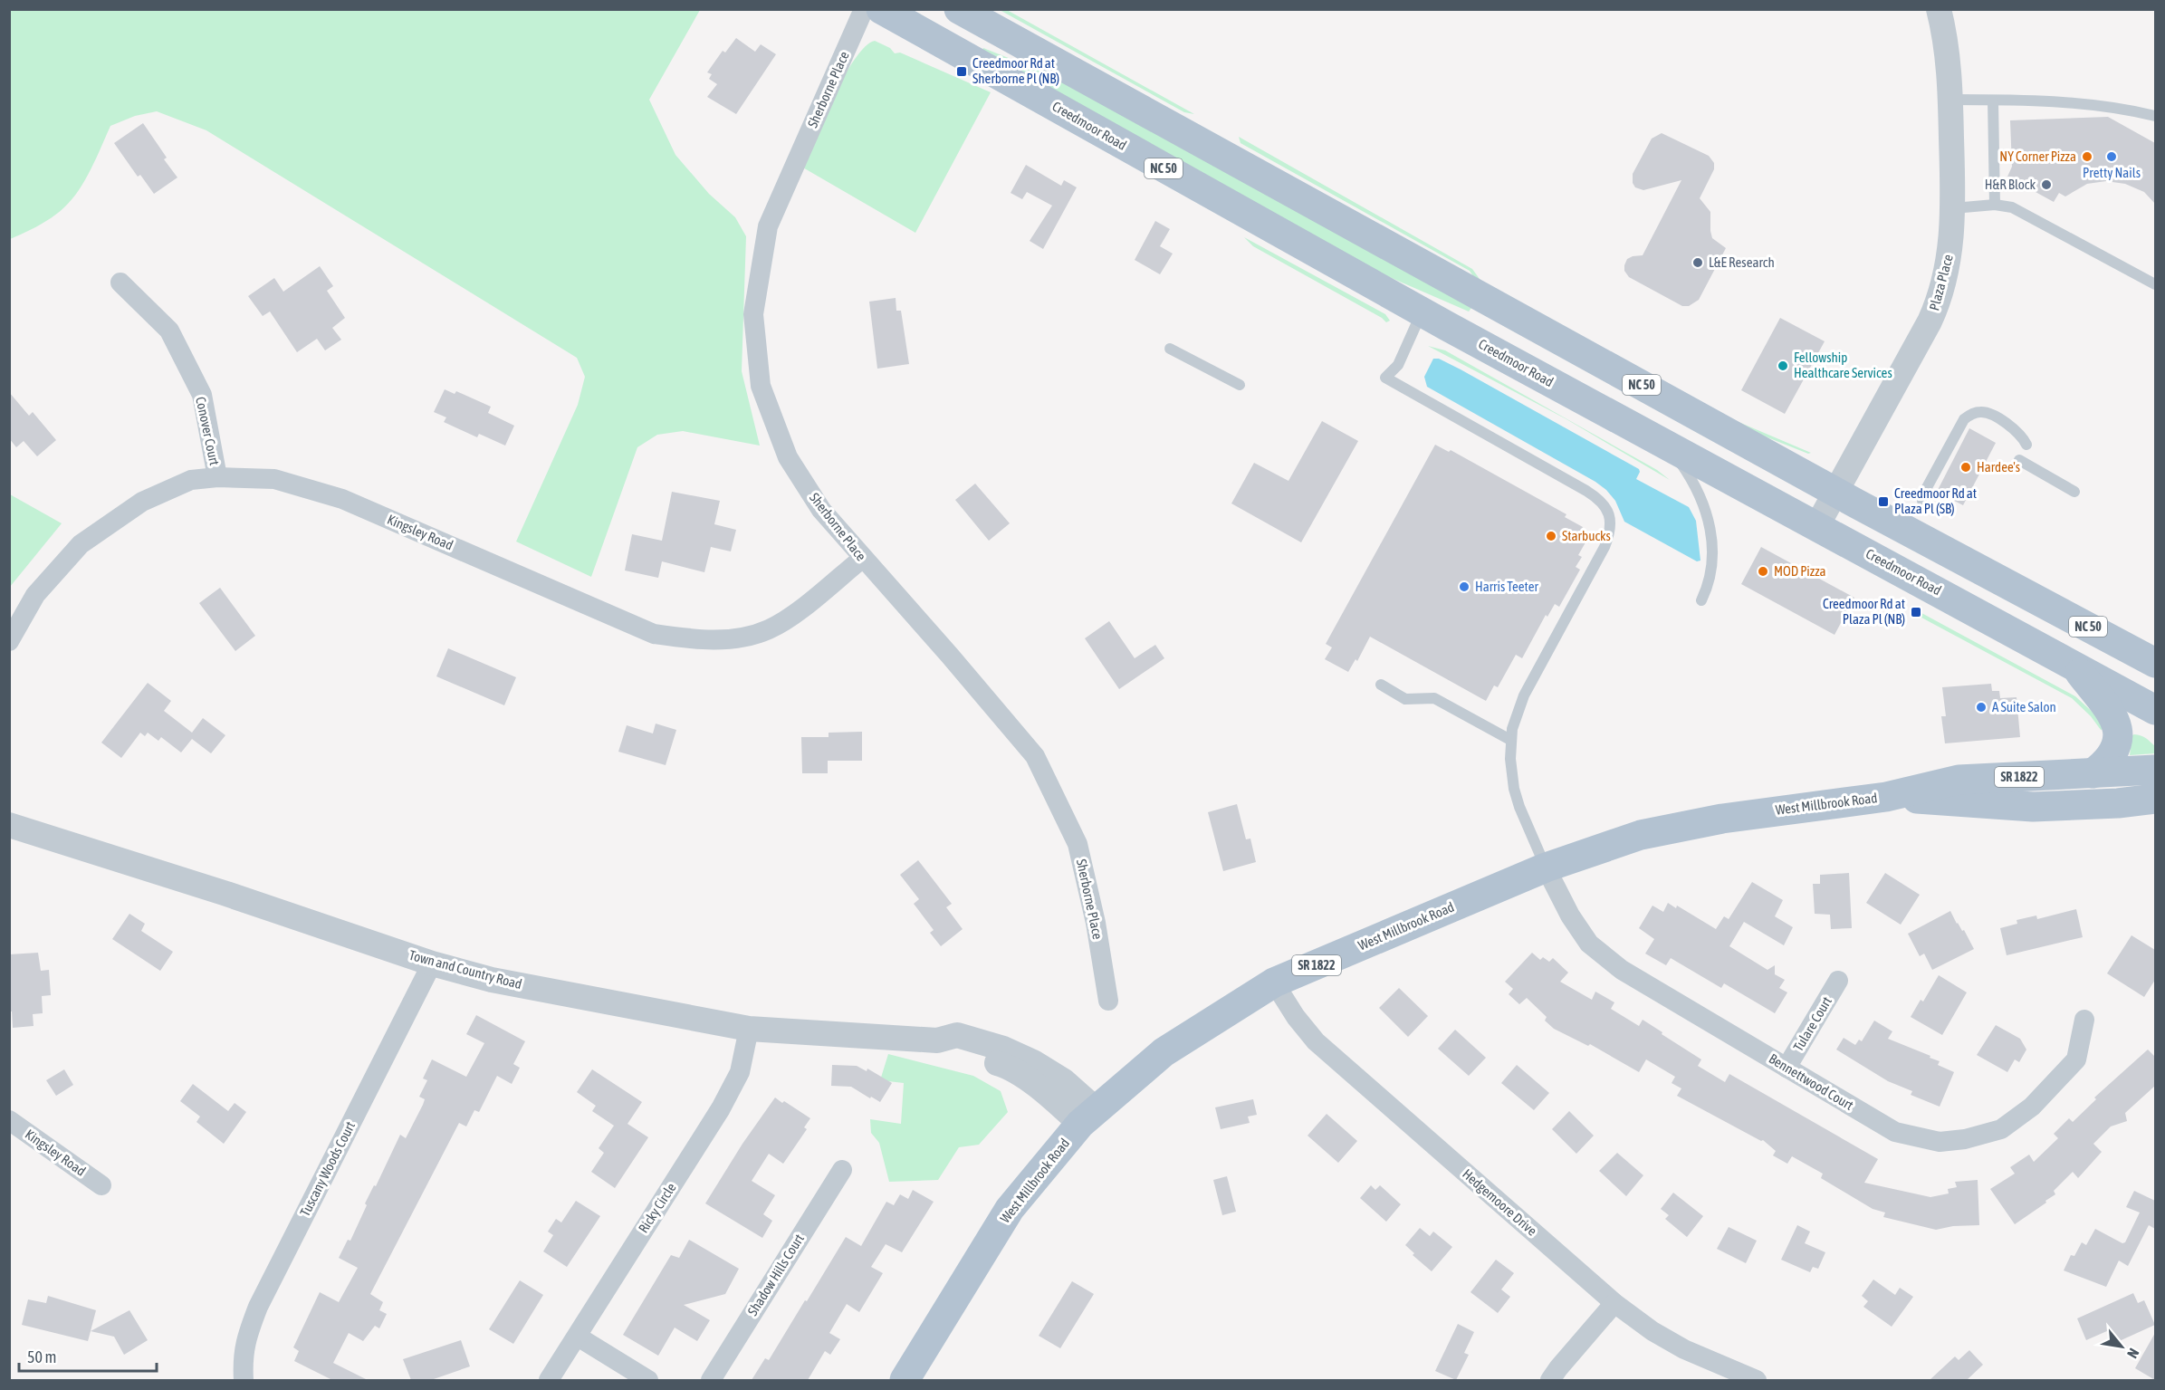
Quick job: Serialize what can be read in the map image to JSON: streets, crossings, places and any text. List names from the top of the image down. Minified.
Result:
{"streets":{"main road":["Creedmoor Road","NC 50","SR 1822","West Millbrook Road"],"street":["Sherborne Place","Plaza Place","Conover Court","Kingsley Road","Town and Country Road","Tulare Court","Bennettwood Court","Tuscany Woods Court","Hedgemoore Drive","Ricky Circle","Shadow Hills Court"]},"crossings":[["Sherborne Place","Kingsley Road"],["Creedmoor Road","Plaza Place"],["NC 50","Plaza Place"],["Conover Court","Kingsley Road"],["West Millbrook Road","Town and Country Road"],["West Millbrook Road","Bennettwood Court"],["West Millbrook Road","Hedgemoore Drive"],["Town and Country Road","Tuscany Woods Court"],["Town and Country Road","Ricky Circle"],["Tulare Court","Bennettwood Court"]],"places":{"transit":["Creedmoor Rd at Sherborne Pl (NB)","Creedmoor Rd at Plaza Pl (SB)","Creedmoor Rd at Plaza Pl (NB)"],"other":["NY Corner Pizza","Pretty Nails","H&R Block","L&E Research","Fellowship Healthcare Services","Hardee's","Starbucks","MOD Pizza","Harris Teeter","A Suite Salon"]},"scale_bar":"50 m","north":"bottom right"}
